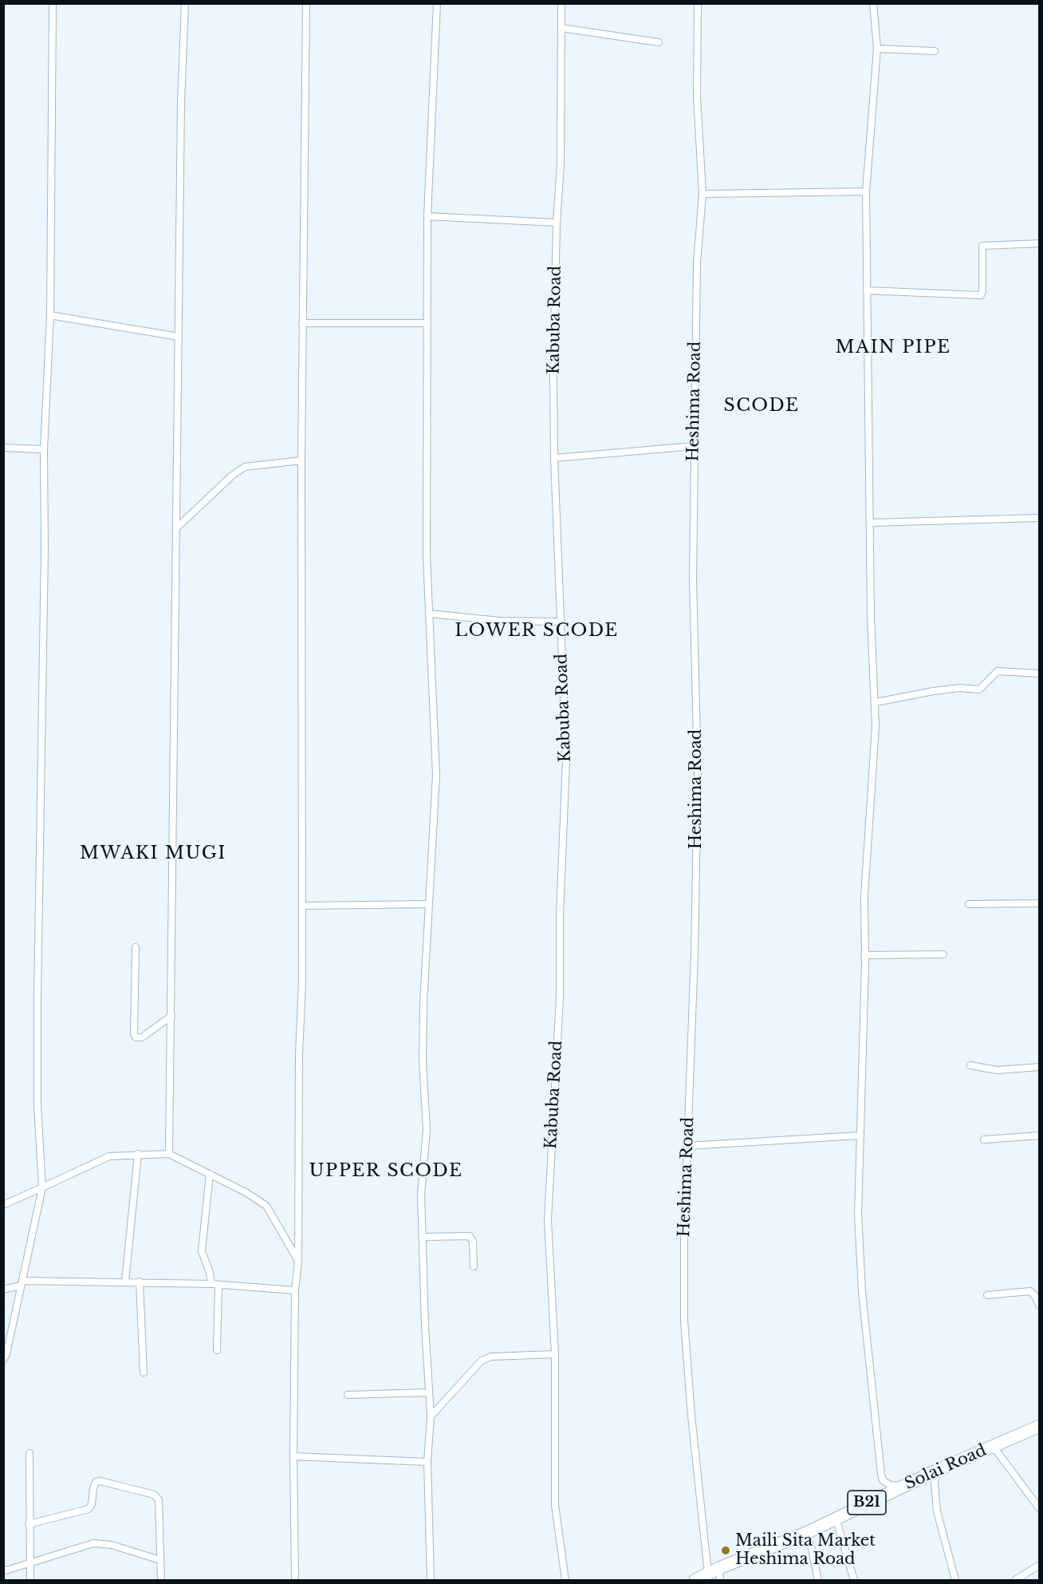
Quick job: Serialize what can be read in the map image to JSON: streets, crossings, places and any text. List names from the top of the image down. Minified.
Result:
{"streets":{"highway":["Solai Road","B21"],"street":["Kabuba Road","Heshima Road"]},"crossings":[["Heshima Road","Solai Road"]],"districts":["MAIN PIPE","SCODE","LOWER SCODE","MWAKI MUGI","UPPER SCODE"],"places":["Maili Sita Market Heshima Road"]}
